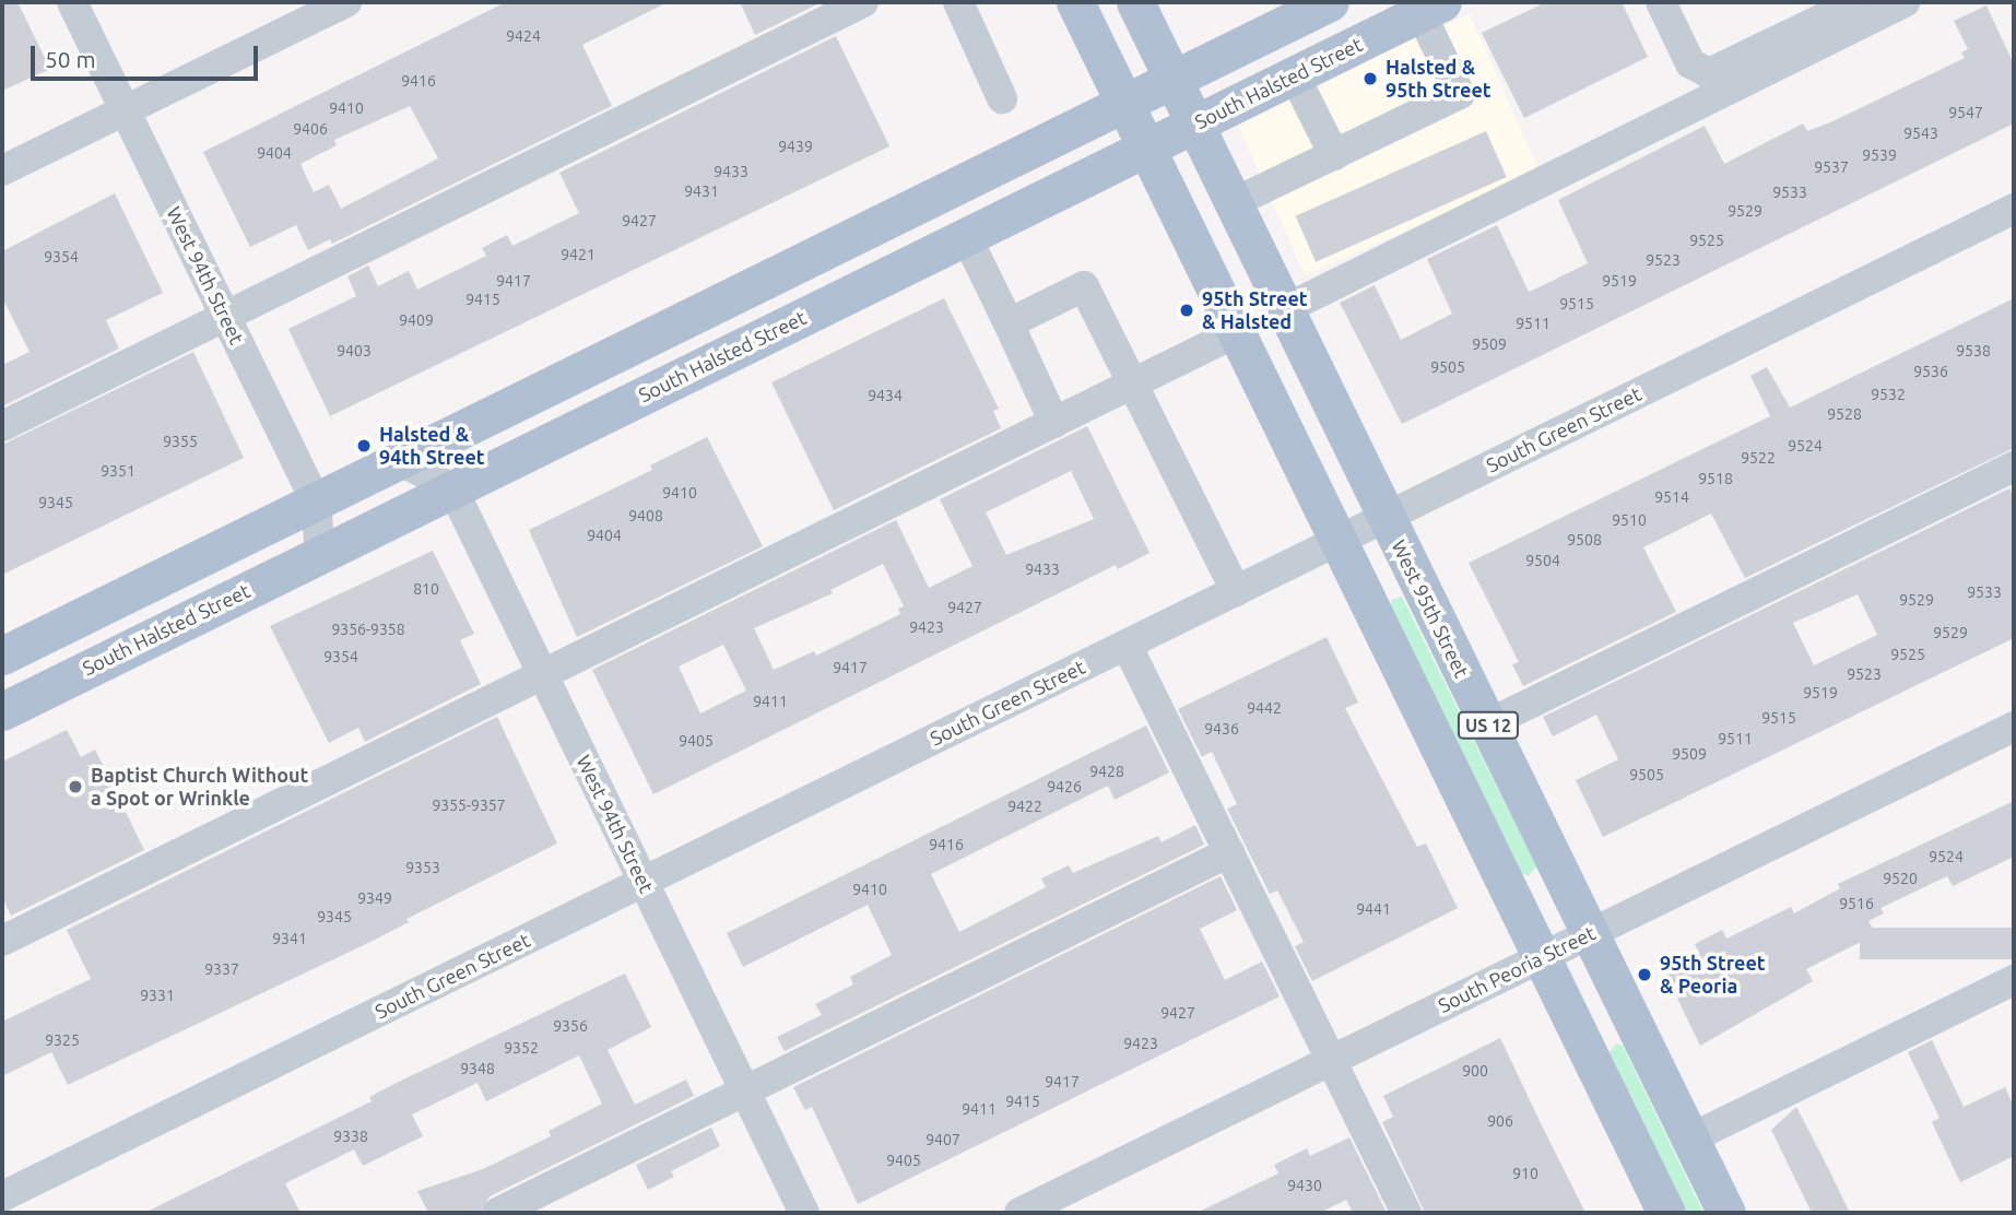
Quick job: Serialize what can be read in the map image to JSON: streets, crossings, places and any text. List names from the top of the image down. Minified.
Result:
{"streets":{"main road":["South Halsted Street","West 95th Street","US 12"],"street":["West 94th Street","South Green Street","South Peoria Street"]},"crossings":[["South Halsted Street","West 94th Street"],["South Halsted Street","West 95th Street"],["South Halsted Street","US 12"],["West 94th Street","South Green Street"],["South Green Street","West 95th Street"],["South Green Street","US 12"],["West 95th Street","South Peoria Street"],["US 12","South Peoria Street"]],"places":["Halsted & 95th Street","95th Street & Halsted","Halsted & 94th Street","Baptist Church Without a Spot or Wrinkle","95th Street & Peoria"],"house_numbers":["9424","9416","9410","9547","9406","9543","9439","9404","9539","9537","9433","9431","9533","9529","9427","9525","9421","9354","9523","9417","9519","9415","9515","9409","9511","9509","9403","9538","9505","9536","9532","9434","9528","9355","9524","9522","9351","9518","9410","9514","9345","9408","9510","9404","9508","9504","9433","810","9533","9529","9427","9423","9356-9358","9529","9525","9354","9417","9523","9519","9411","9442","9515","9436","9511","9405","9509","9428","9505","9426","9355-9357","9422","9416","9524","9353","9520","9410","9349","9516","9441","9345","9341","9337","9331","9427","9356","9325","9423","9352","9348","900","9417","9415","9411","906","9338","9407","9405","910","9430"],"scale_bar":"50 m"}
